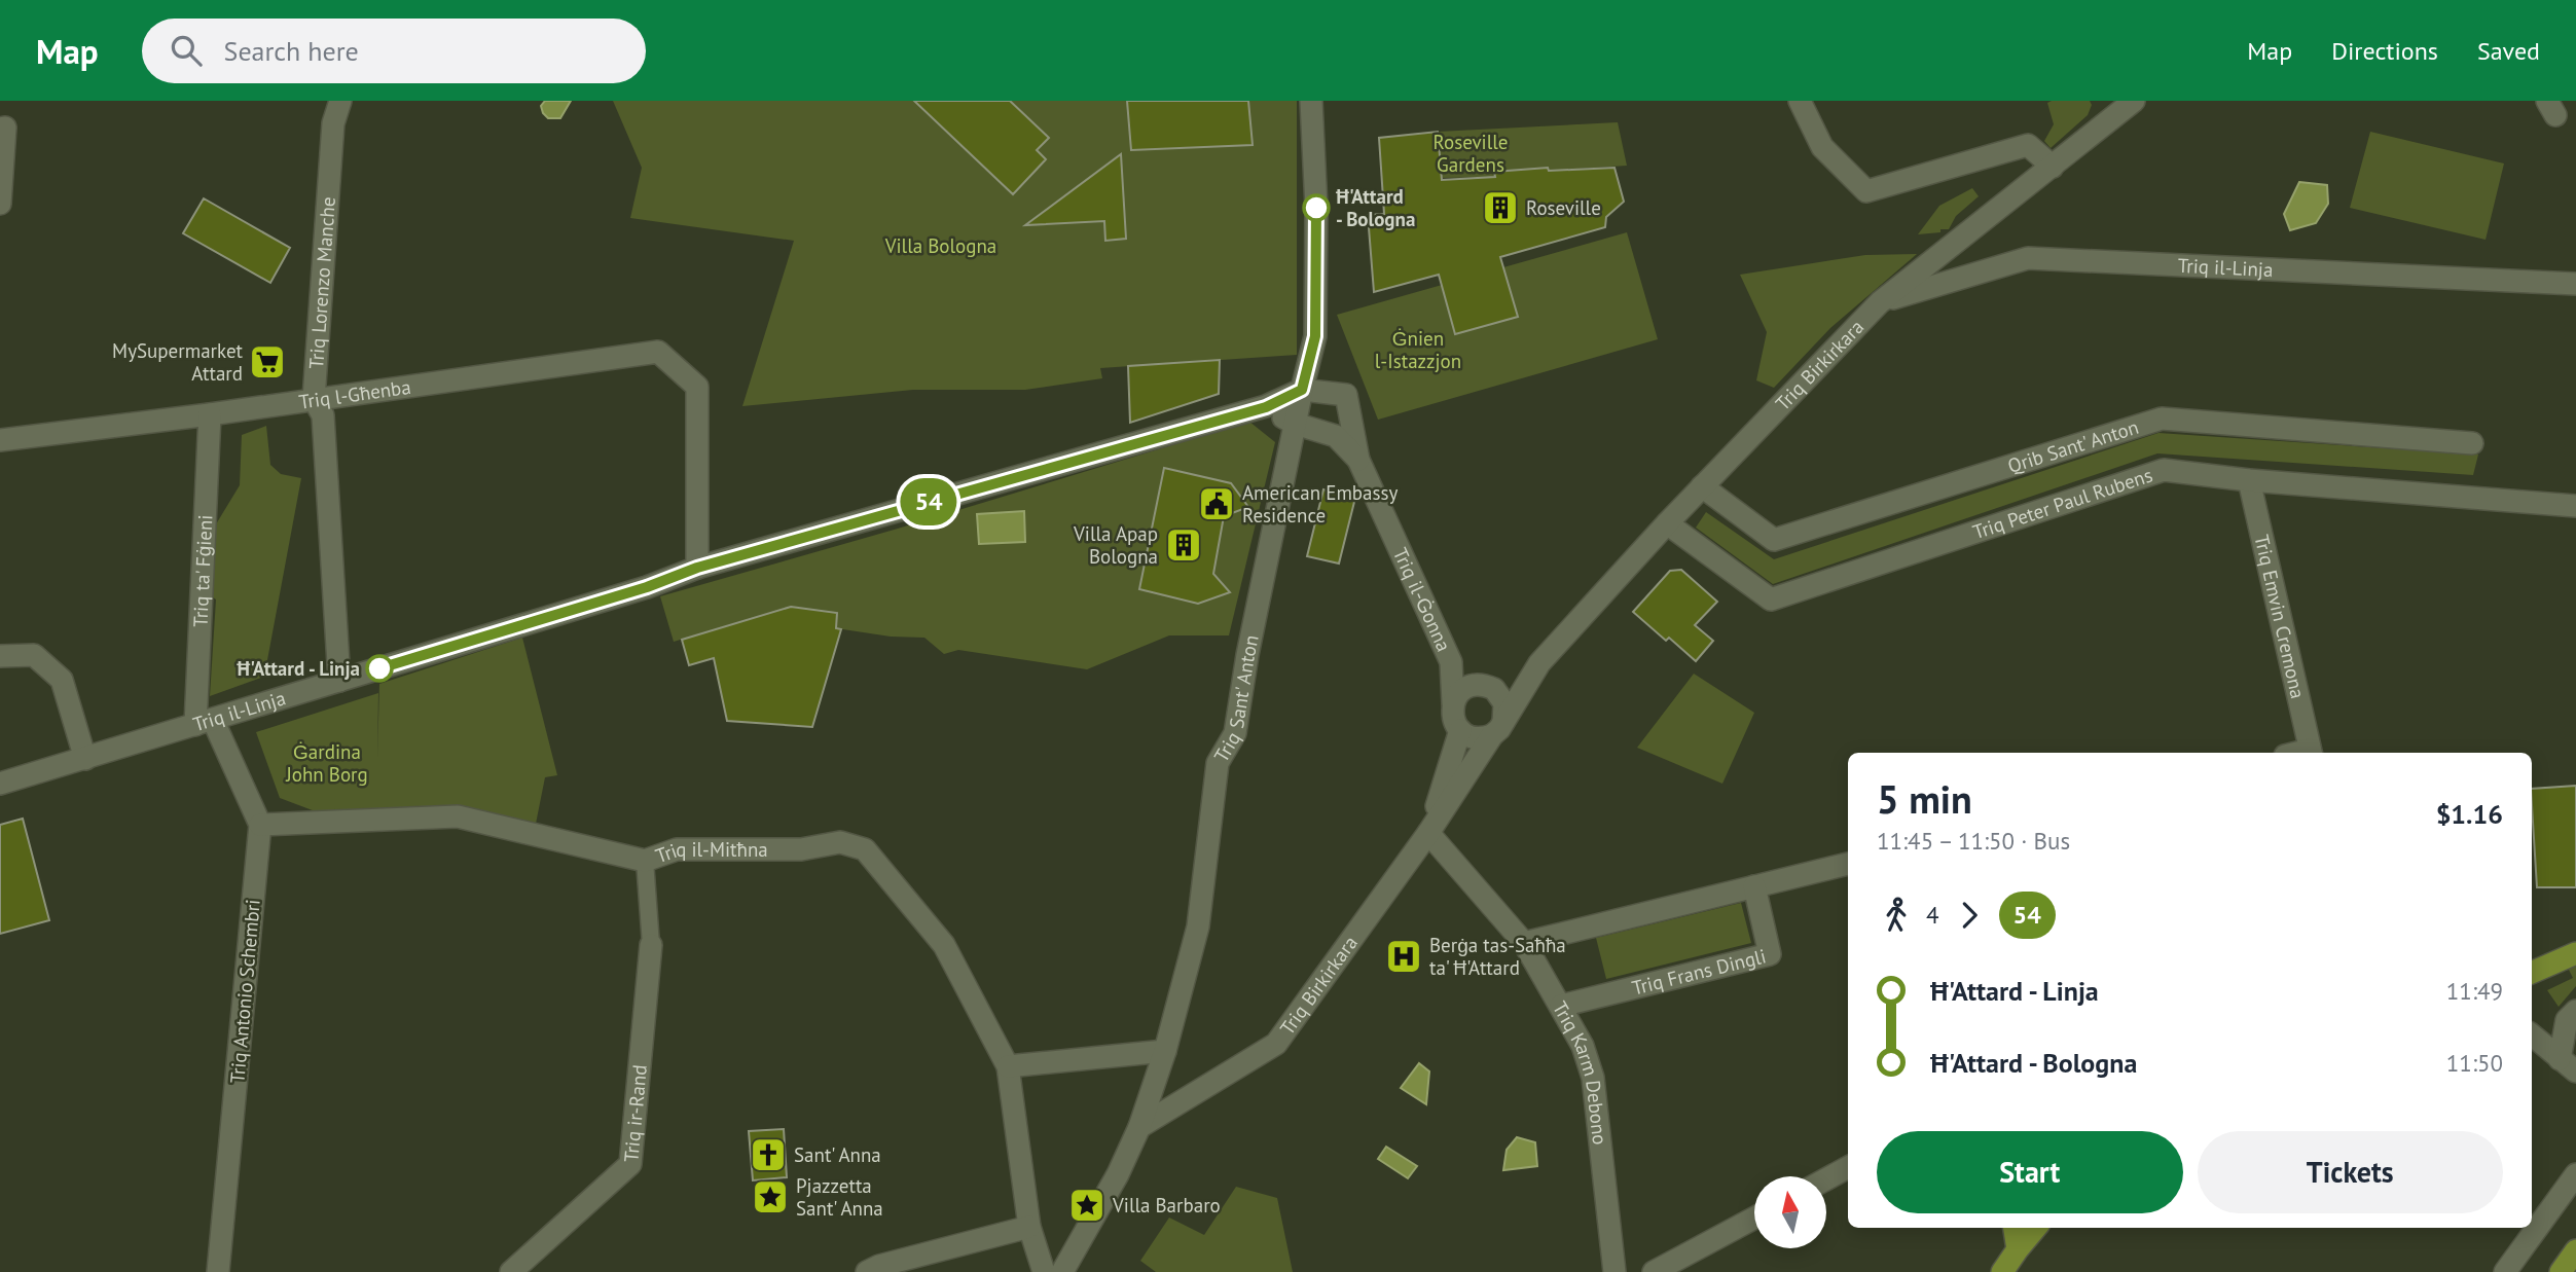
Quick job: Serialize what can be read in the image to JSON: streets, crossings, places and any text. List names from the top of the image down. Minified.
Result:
{"streets":{"street":["Triq il-Linja","Triq Lorenzo Manche","Triq Birkirkara","Triq l-Għenba","Qrib Sant' Anton","Triq Peter Paul Rubens","Triq ta' Fġieni","Triq il-Ġonna","Triq Emvin Cremona","Triq Sant' Anton","Triq il-Mitħna","Triq Frans Dingli","Triq Antonio Schembri","Triq Karm Debono","Triq ir-Rand"]},"crossings":[["Triq il-Linja","Triq Lorenzo Manche"],["Triq il-Linja","Triq Birkirkara"],["Triq il-Linja","Triq l-Għenba"],["Triq il-Linja","Triq ta' Fġieni"],["Triq il-Linja","Triq il-Ġonna"],["Triq il-Linja","Triq Sant' Anton"],["Triq il-Linja","Triq Antonio Schembri"],["Triq Lorenzo Manche","Triq l-Għenba"],["Triq Birkirkara","Qrib Sant' Anton"],["Triq Birkirkara","Triq Peter Paul Rubens"],["Triq Birkirkara","Triq il-Ġonna"],["Triq Birkirkara","Triq Sant' Anton"],["Triq Birkirkara","Triq Karm Debono"],["Triq l-Għenba","Triq ta' Fġieni"],["Triq Peter Paul Rubens","Triq Emvin Cremona"],["Triq ta' Fġieni","Triq Antonio Schembri"],["Triq il-Ġonna","Triq Sant' Anton"],["Triq il-Mitħna","Triq Antonio Schembri"],["Triq Frans Dingli","Triq Karm Debono"]],"parks":["Roseville Gardens","Villa Bologna","Ġnien l-Istazzjon","Ġardina John Borg"],"places":{"other":["Ħ'Attard - Bologna","Ħ'Attard - Linja"],"building":["Roseville","Villa Apap Bologna"],"supermarket":["MySupermarket Attard"],"public building":["American Embassy Residence"],"hospital":["Berġa tas-Saħħa ta' Ħ'Attard"],"church":["Sant' Anna"],"place":["Pjazzetta Sant' Anna","Villa Barbaro"]},"lines":["bus line 54"],"north":"top","page":{"header":"Map","search":"Search here","nav":["Map","Directions","Saved"],"on_map":"54","heading":["5 min","11:45 – 11:50 · Bus","$1.16"],"legs":["4","54"],"list":[{"name":"Ħ'Attard - Linja","value":"11:49"},{"name":"Ħ'Attard - Bologna","value":"11:50"}],"buttons":["Start","Tickets"]}}
